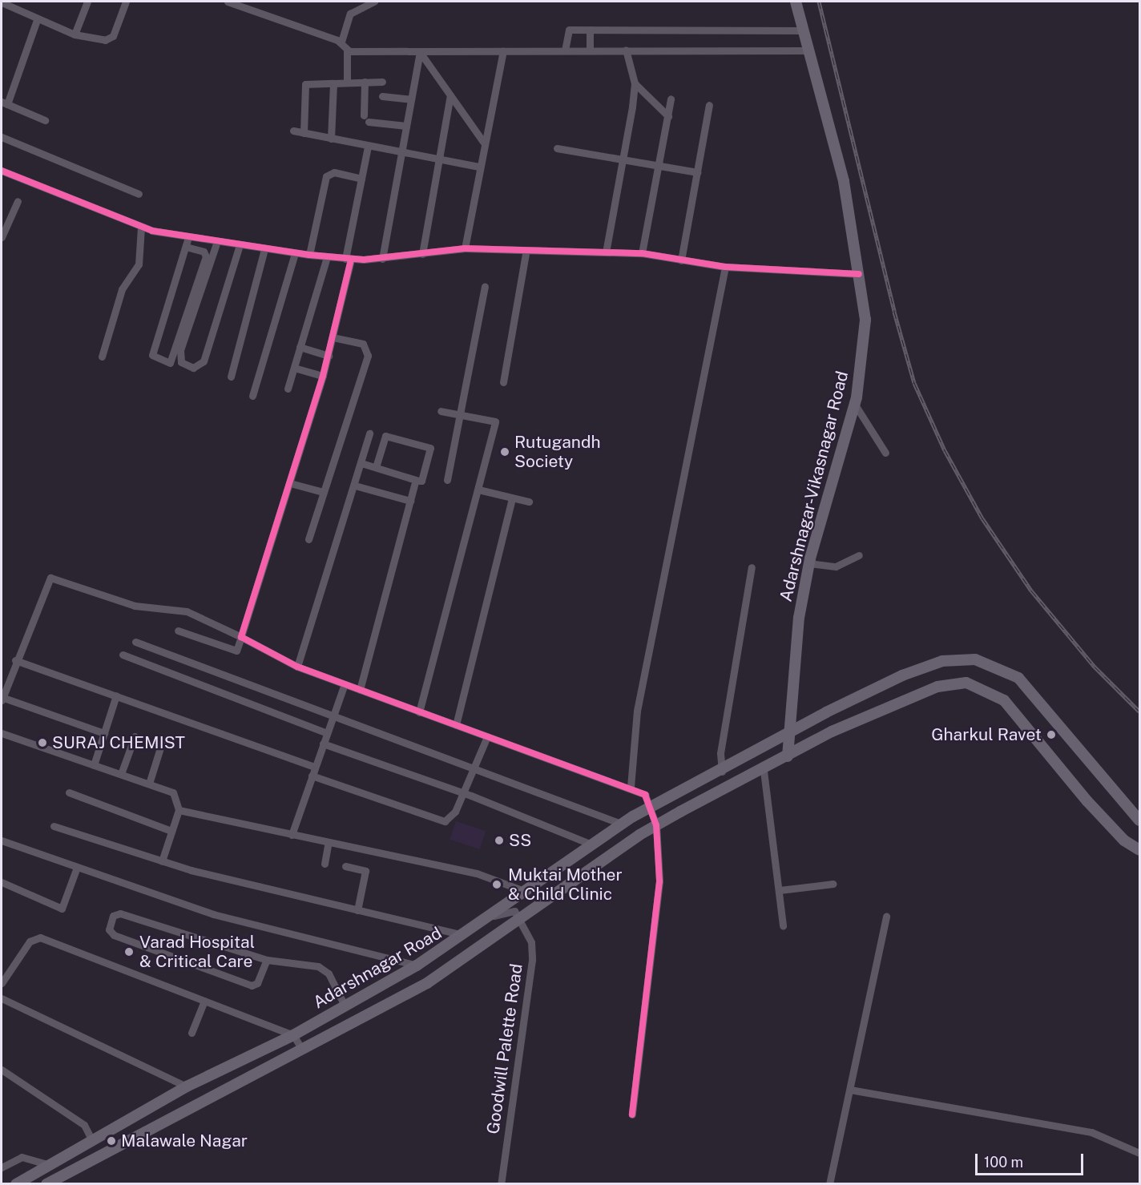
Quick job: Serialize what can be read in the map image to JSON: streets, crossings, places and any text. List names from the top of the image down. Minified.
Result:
{"streets":{"main road":["Adarshnagar-Vikasnagar Road","Adarshnagar Road"],"street":["Goodwill Palette Road"]},"crossings":[["Adarshnagar-Vikasnagar Road","Adarshnagar Road"],["Adarshnagar Road","Goodwill Palette Road"]],"places":["Rutugandh Society","Gharkul Ravet","SURAJ CHEMIST","SS","Muktai Mother & Child Clinic","Varad Hospital & Critical Care","Malawale Nagar"],"scale_bar":"100 m"}
